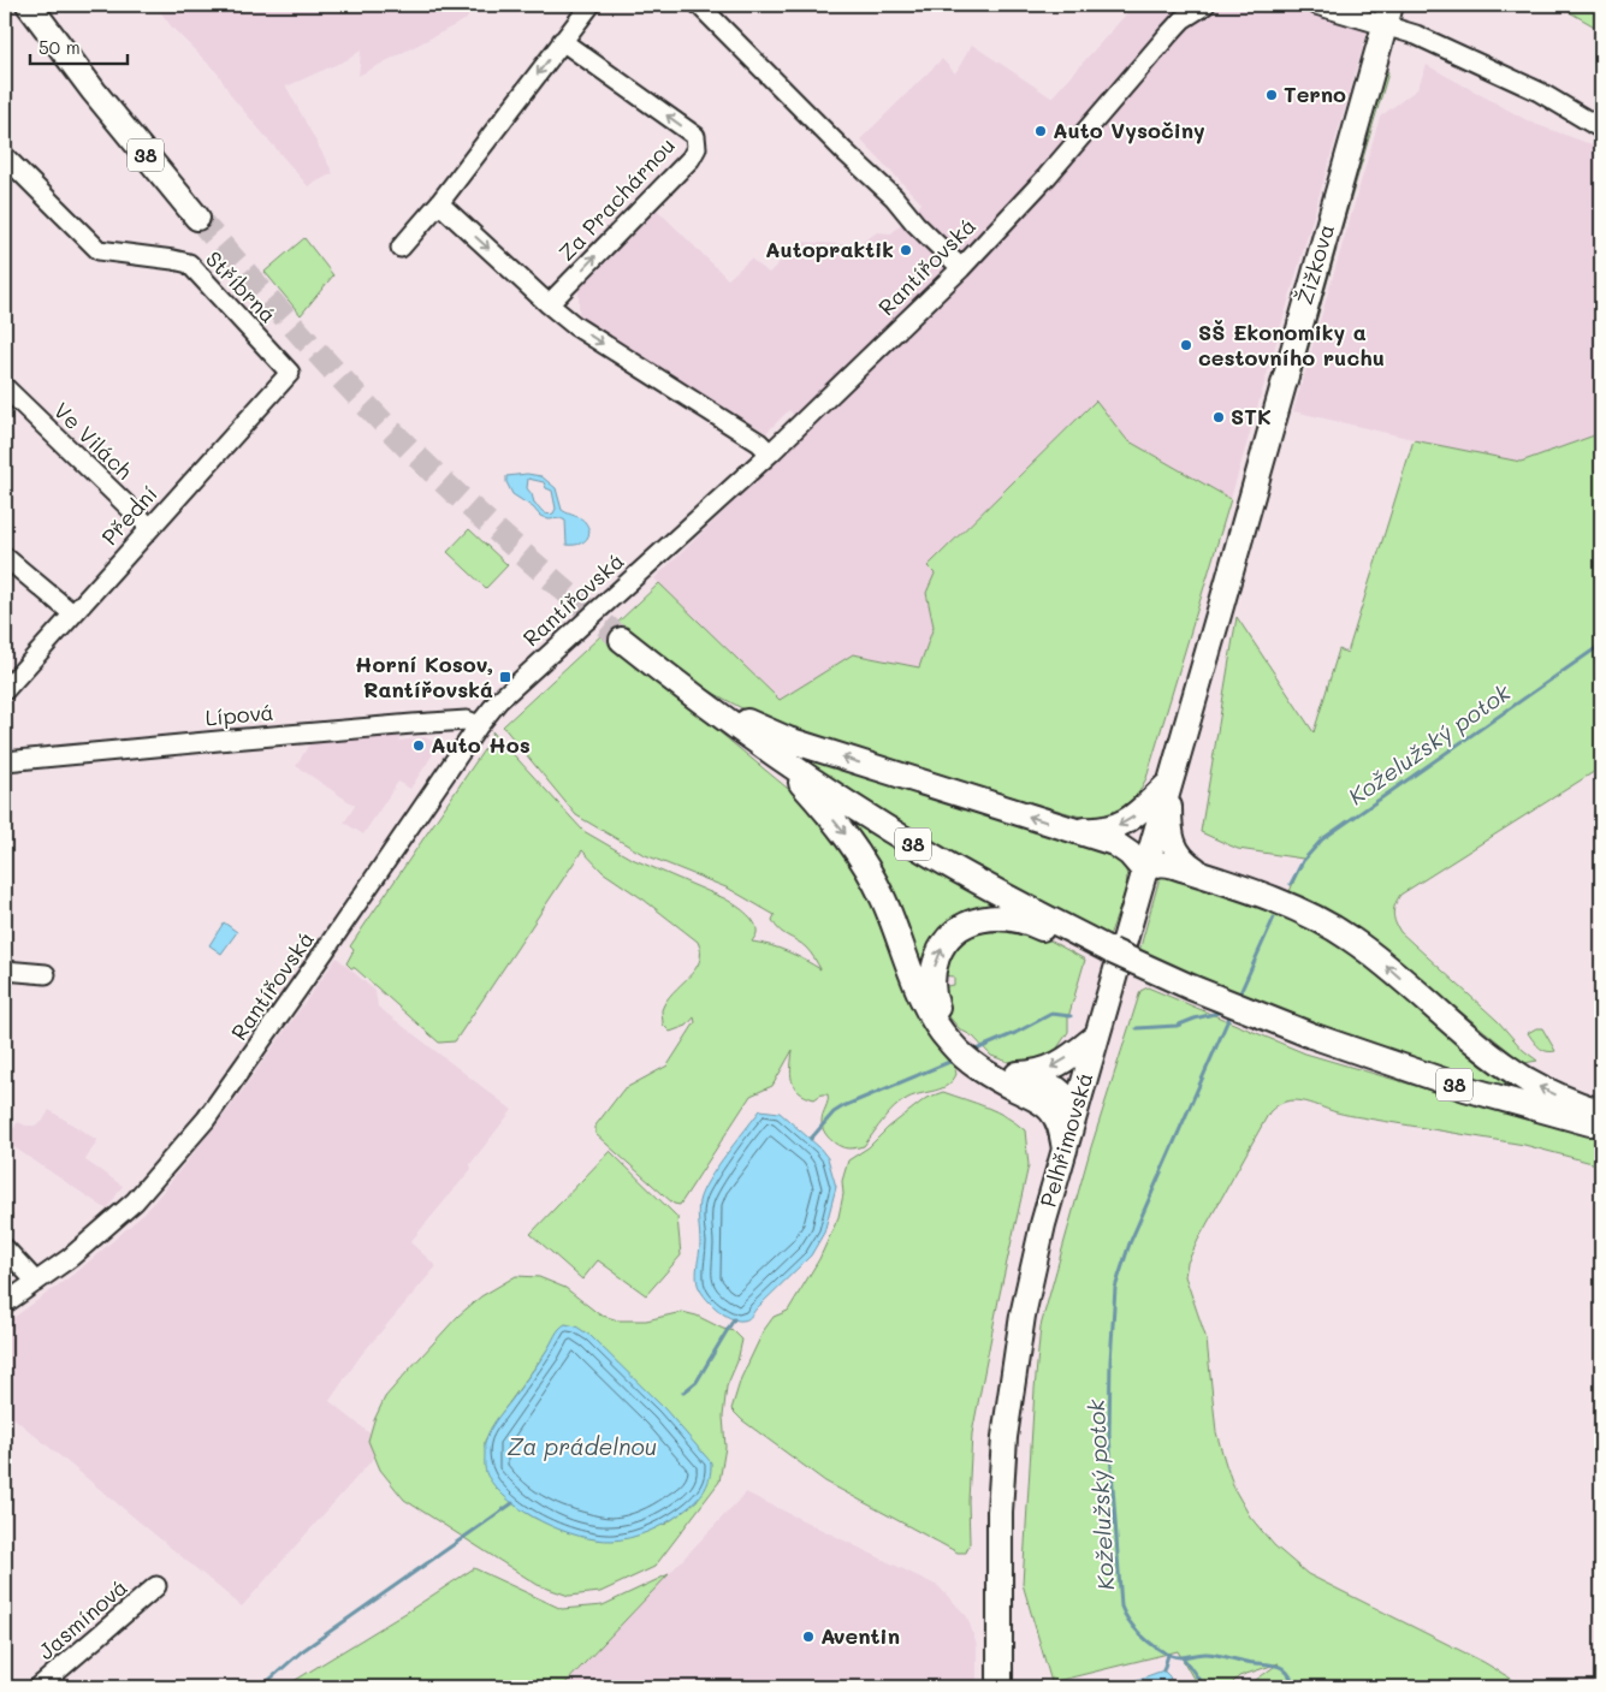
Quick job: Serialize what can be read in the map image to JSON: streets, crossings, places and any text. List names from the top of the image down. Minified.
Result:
{"streets":{"main road":["38","Žižkova","Pelhřimovská"],"street":["Za Prachárnou","Rantířovská","Stříbrná","Ve Vilách","Přední","Lípová","Jasmínová"]},"crossings":[["Žižkova","Pelhřimovská"],["Rantířovská","Lípová"],["Stříbrná","Přední"],["Ve Vilách","Přední"]],"water":["Koželužský potok","Za prádelnou"],"places":{"other":["Terno","Auto Vysočiny","Autopraktik","SŠ Ekonomiky a cestovního ruchu","STK","Auto Hos","Aventin"],"transit":["Horní Kosov, Rantířovská"]},"scale_bar":"50 m"}
